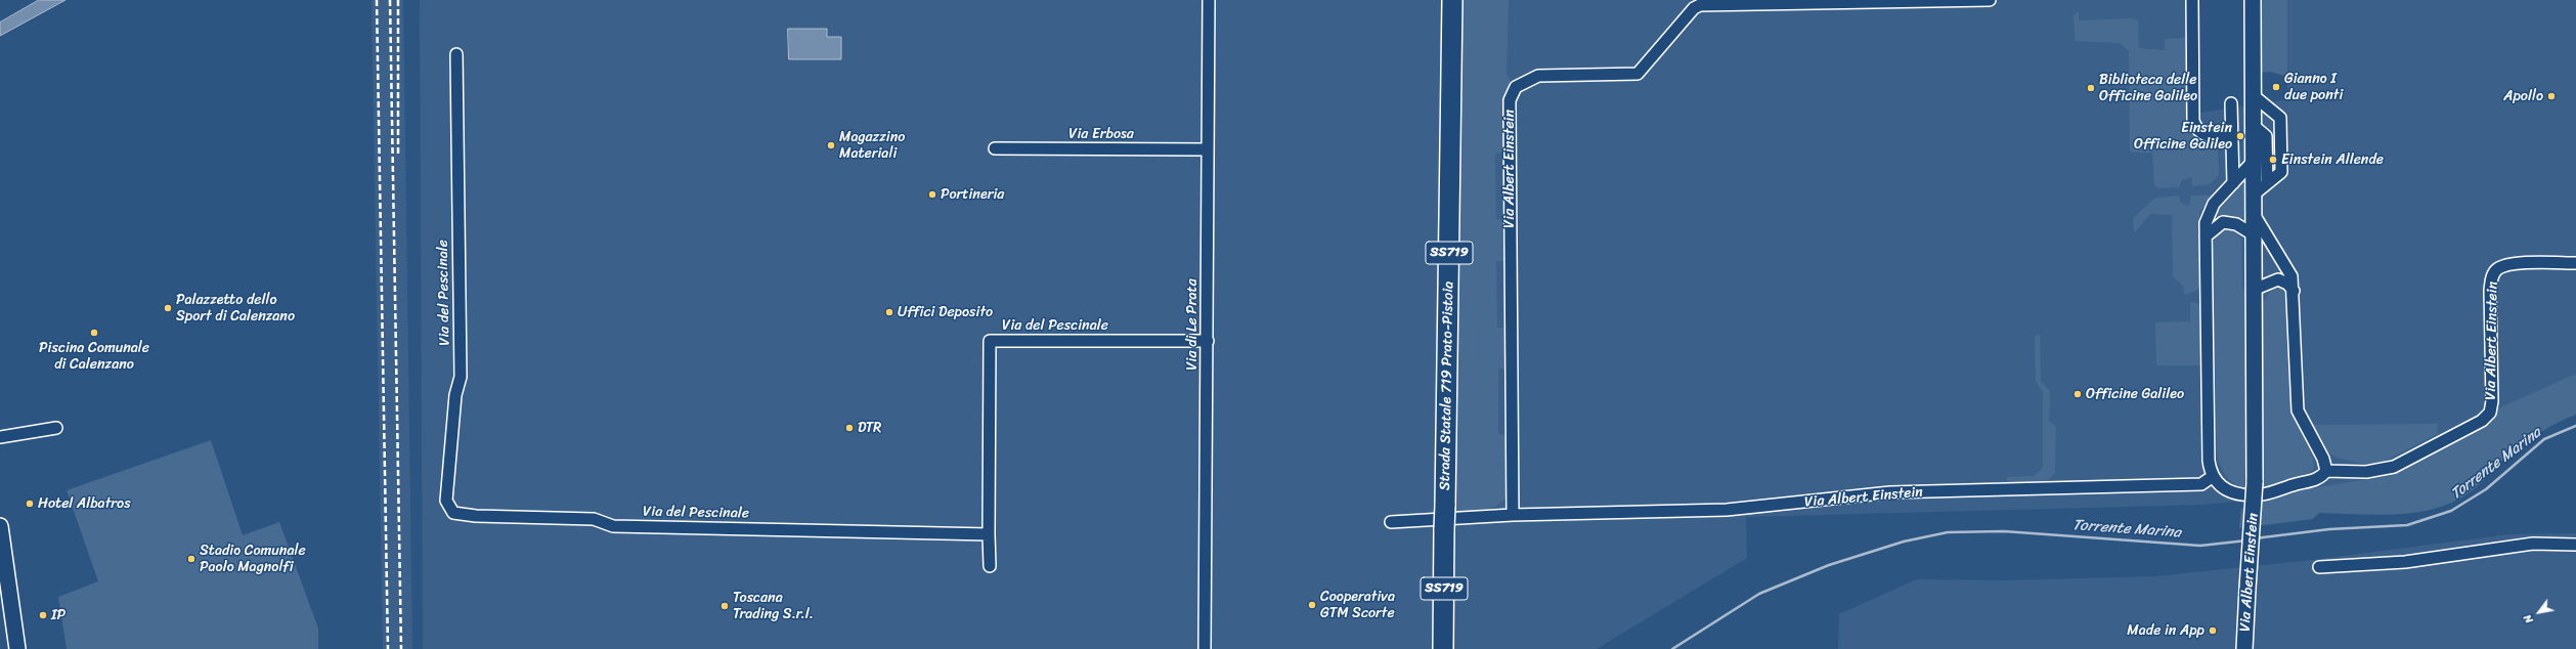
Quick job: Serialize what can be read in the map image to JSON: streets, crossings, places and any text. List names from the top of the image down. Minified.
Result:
{"streets":{"highway":["SS719","Strada Statale 719 Prato-Pistoia"],"street":["Via Erbosa","Via Albert Einstein","Via del Pescinale","Via di Le Prata"]},"crossings":[["Via Erbosa","Via di Le Prata"],["Via del Pescinale","Via di Le Prata"]],"water":["Torrente Marina"],"places":["Gianno I due ponti","Biblioteca delle Officine Galileo","Apollo","Einstein Officine Galileo","Magazzino Materiali","Einstein Allende","Portineria","Palazzetto dello Sport di Calenzano","Uffici Deposito","Piscina Comunale di Calenzano","Officine Galileo","DTR","Hotel Albatros","Stadio Comunale Paolo Magnolfi","Cooperativa GTM Scorte","Toscana Trading S.r.l.","IP","Made in App"],"north":"bottom left"}
